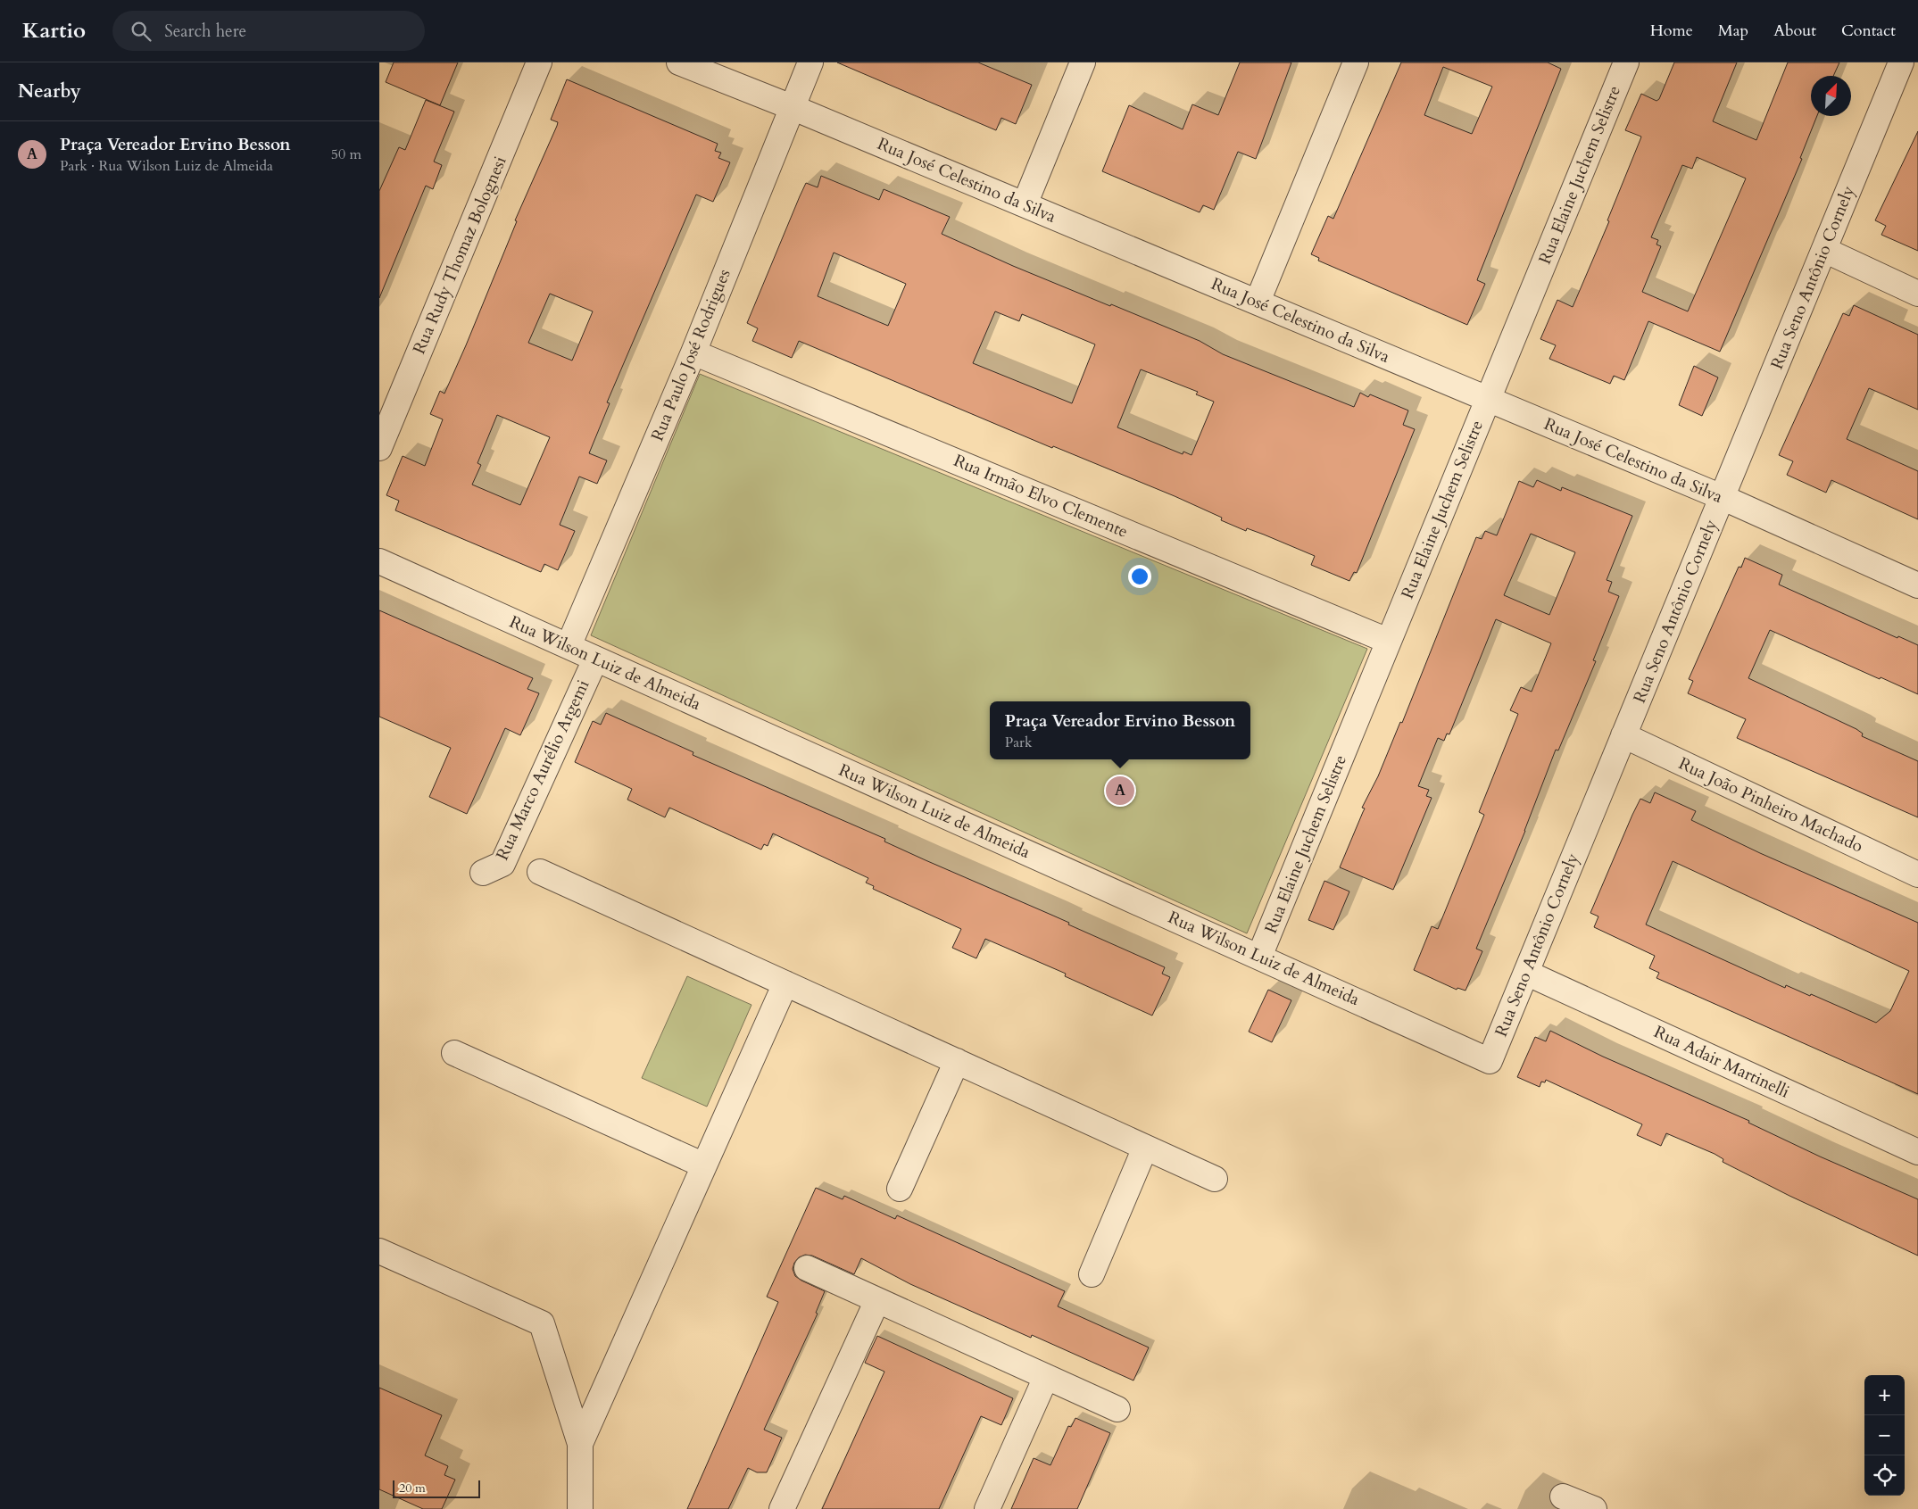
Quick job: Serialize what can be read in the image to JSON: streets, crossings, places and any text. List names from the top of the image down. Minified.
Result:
{"streets":{"street":["Rua Elaine Juchem Selistre","Rua José Celestino da Silva","Rua Rudy Thomaz Bolognesi","Rua Seno Antônio Cornely","Rua Paulo José Rodrigues","Rua Irmão Elvo Clemente","Rua Wilson Luiz de Almeida","Rua Marco Aurélio Argemi","Rua João Pinheiro Machado","Rua Adair Martinelli"]},"crossings":[["Rua Elaine Juchem Selistre","Rua José Celestino da Silva"],["Rua Elaine Juchem Selistre","Rua Irmão Elvo Clemente"],["Rua Elaine Juchem Selistre","Rua Wilson Luiz de Almeida"],["Rua José Celestino da Silva","Rua Seno Antônio Cornely"],["Rua José Celestino da Silva","Rua Paulo José Rodrigues"],["Rua Seno Antônio Cornely","Rua Wilson Luiz de Almeida"],["Rua Seno Antônio Cornely","Rua João Pinheiro Machado"],["Rua Seno Antônio Cornely","Rua Adair Martinelli"],["Rua Paulo José Rodrigues","Rua Irmão Elvo Clemente"],["Rua Paulo José Rodrigues","Rua Wilson Luiz de Almeida"],["Rua Wilson Luiz de Almeida","Rua Marco Aurélio Argemi"]],"scale_bar":"20 m","north":"top right","page":{"header":"Kartio","search":"Search here","nav":["Home","Map","About","Contact"],"heading":"Nearby","list":[{"mark":"A","name":"Praça Vereador Ervino Besson","note":"Park · Rua Wilson Luiz de Almeida","value":"50 m"}],"popup":["Praça Vereador Ervino Besson","Park"],"pins":"A","map_buttons":["+","−"],"scale":"20 m"}}
